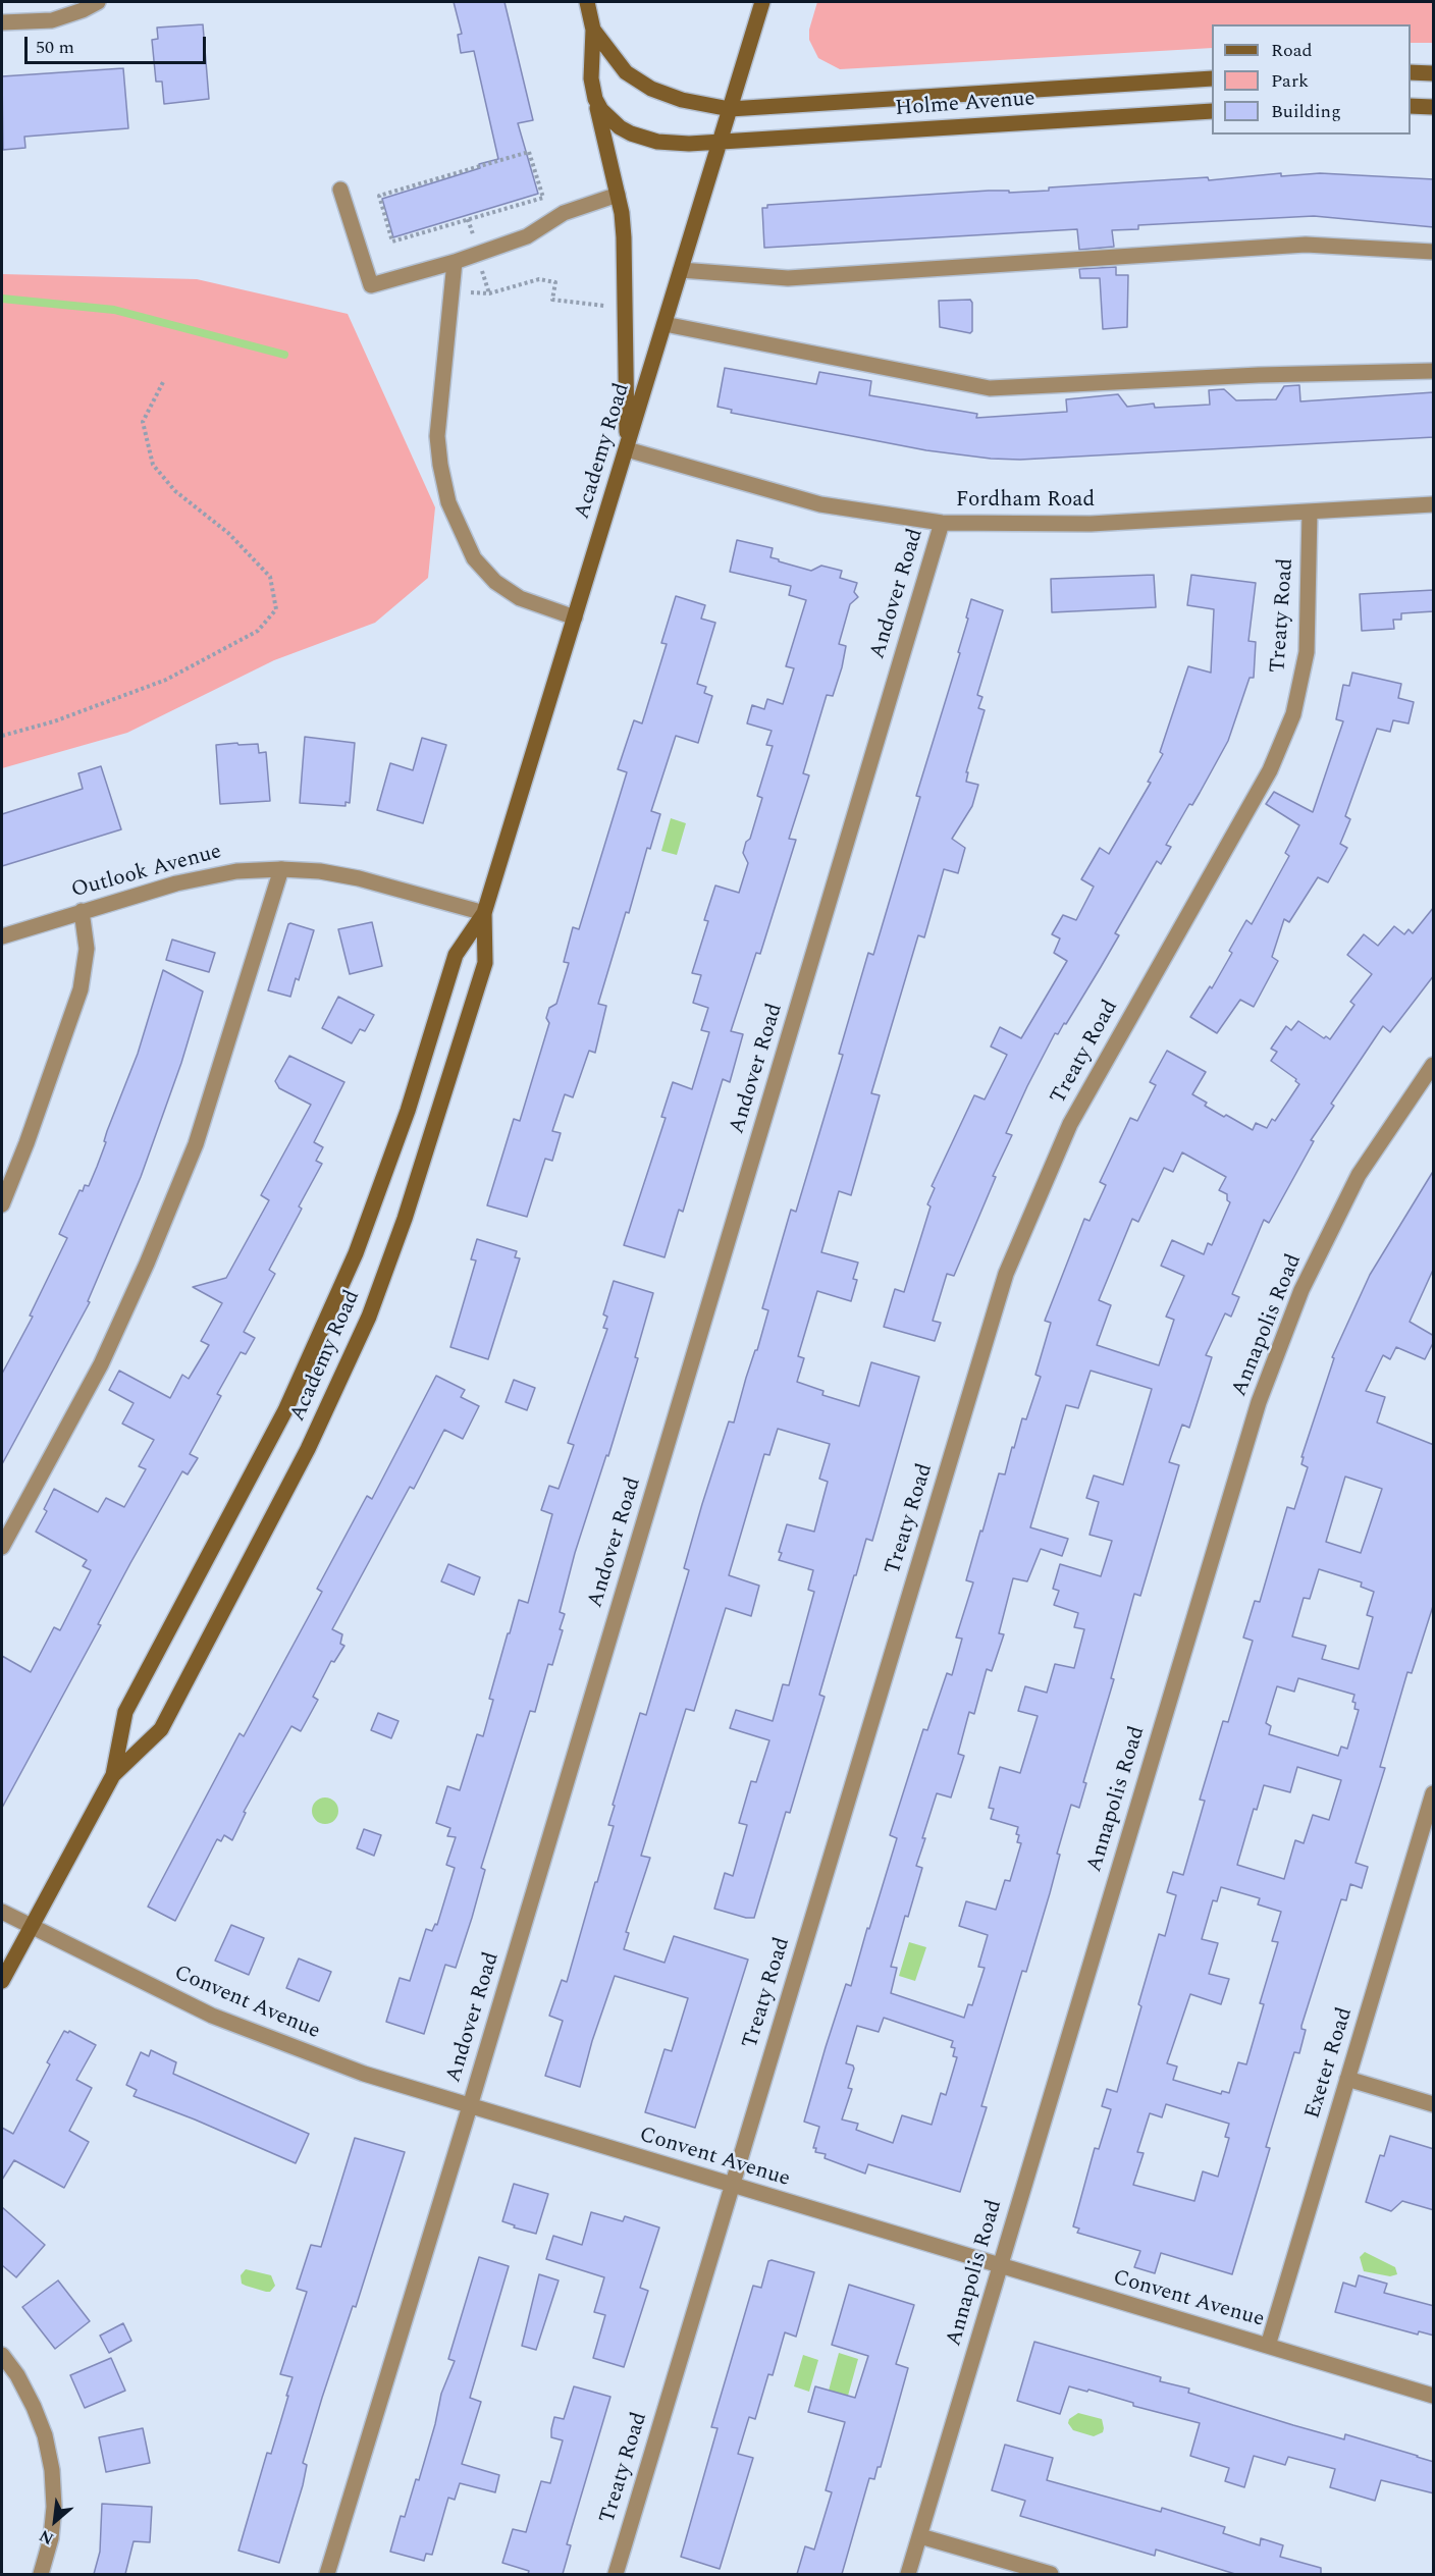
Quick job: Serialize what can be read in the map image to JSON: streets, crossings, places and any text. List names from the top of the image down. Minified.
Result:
{"streets":{"main road":["Holme Avenue","Academy Road"],"street":["Fordham Road","Andover Road","Treaty Road","Outlook Avenue","Annapolis Road","Convent Avenue","Exeter Road"]},"crossings":[["Holme Avenue","Academy Road"],["Academy Road","Fordham Road"],["Academy Road","Outlook Avenue"],["Academy Road","Convent Avenue"],["Fordham Road","Andover Road"],["Fordham Road","Treaty Road"],["Andover Road","Convent Avenue"],["Treaty Road","Convent Avenue"],["Annapolis Road","Convent Avenue"],["Convent Avenue","Exeter Road"]],"legend":["Road","Park","Building"],"scale_bar":"50 m","north":"bottom left"}
